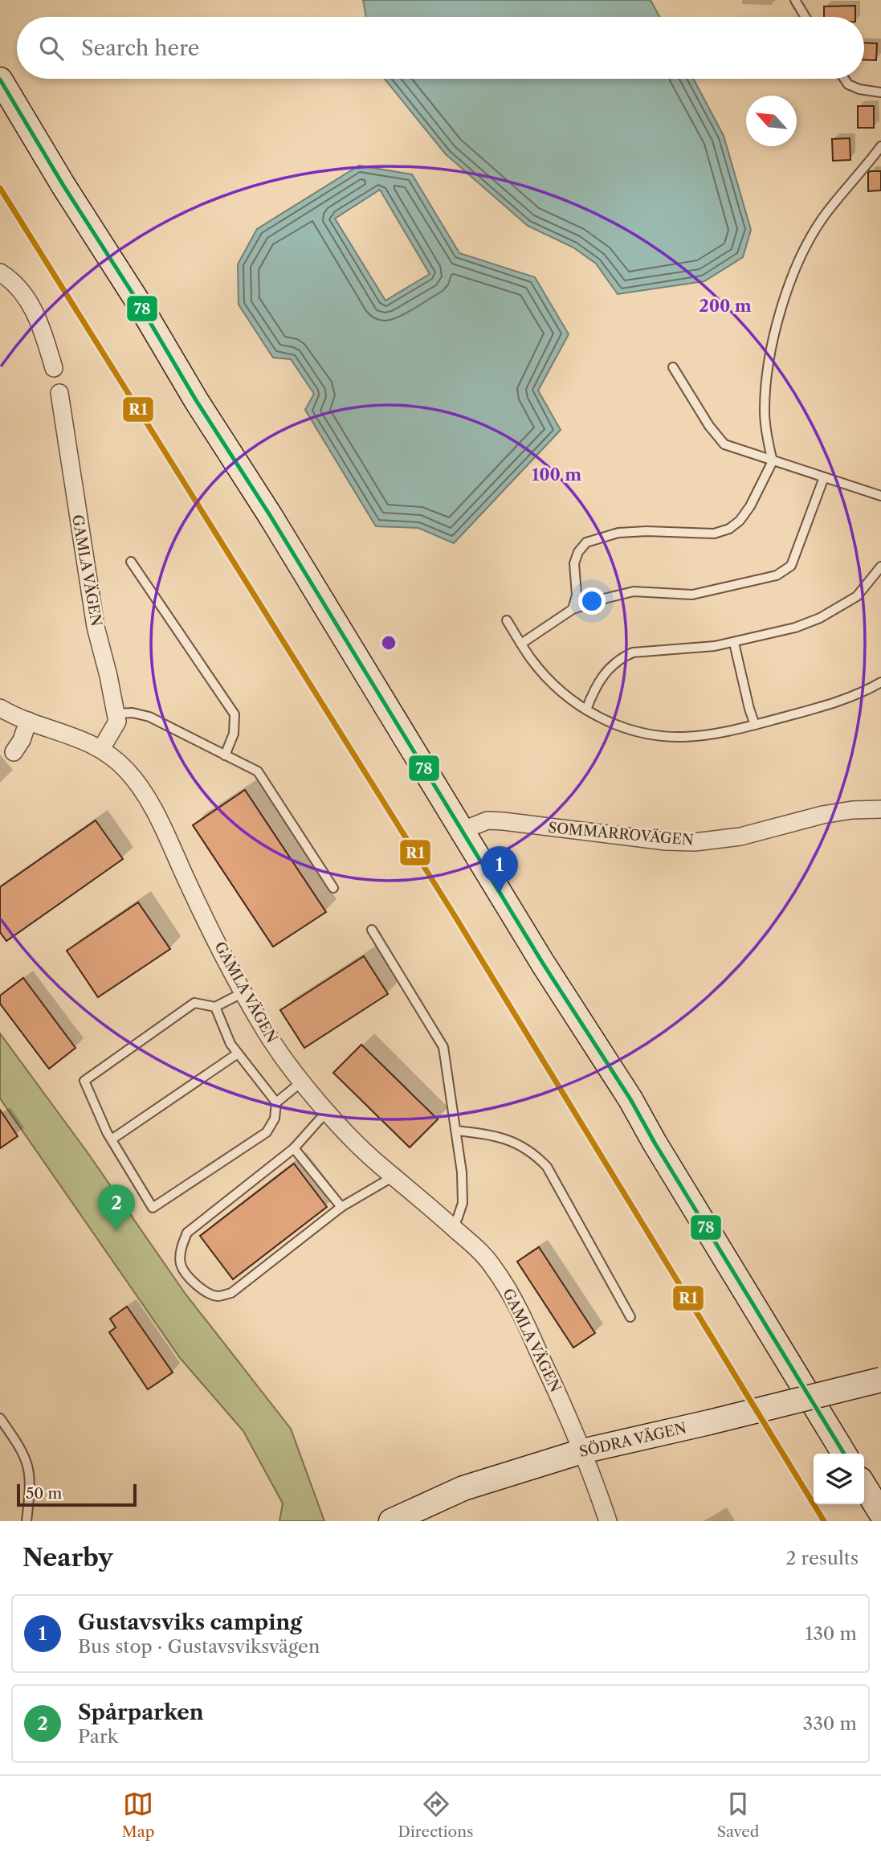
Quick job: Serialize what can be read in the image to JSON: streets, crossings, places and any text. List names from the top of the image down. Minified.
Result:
{"streets":{"street":["GAMLA VÄGEN","SOMMARROVÄGEN","SÖDRA VÄGEN"]},"crossings":[["GAMLA VÄGEN","SÖDRA VÄGEN"]],"lines":["transit line 78","transit line R1"],"scale_bar":"50 m","north":"top left","page":{"search":"Search here","pins":["1","2"],"scale":"50 m","heading":["Nearby","2 results"],"list":[{"mark":"1","name":"Gustavsviks camping","note":"Bus stop · Gustavsviksvägen","value":"130 m"},{"mark":"2","name":"Spårparken","note":"Park","value":"330 m"}],"nav":["Map","Directions","Saved"]},"rings":["200 m","100 m"]}
